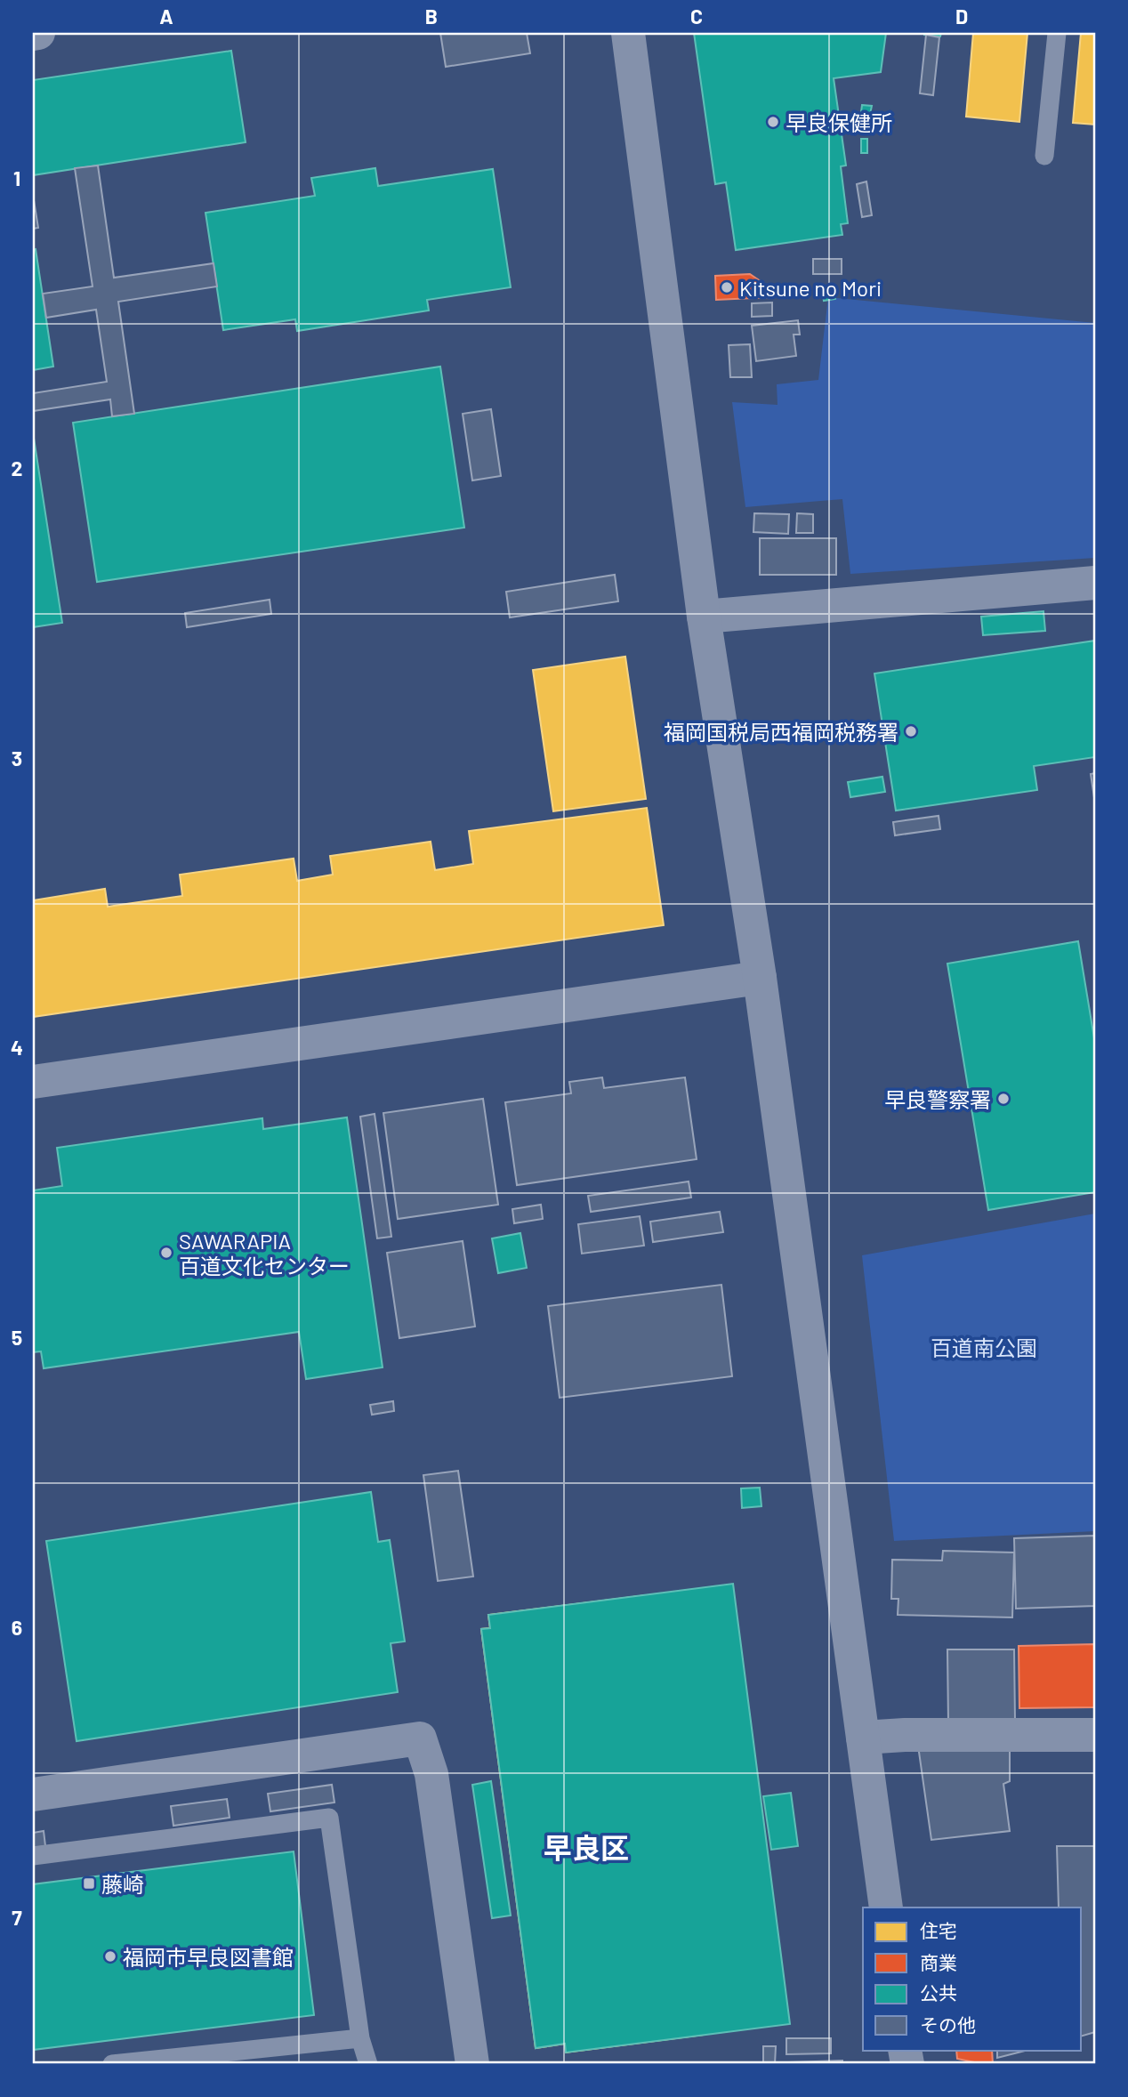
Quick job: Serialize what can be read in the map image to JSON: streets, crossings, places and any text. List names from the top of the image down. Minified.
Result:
{"districts":["早良区"],"parks":["百道南公園"],"places":{"other":["早良保健所","Kitsune no Mori","福岡国税局西福岡税務署","早良警察署","SAWARAPIA 百道文化センター","福岡市早良図書館"],"transit":["藤崎"]},"legend":["住宅","商業","公共","その他"],"grid":{"columns":["A","B","C","D"],"rows":["1","2","3","4","5","6","7"]}}
